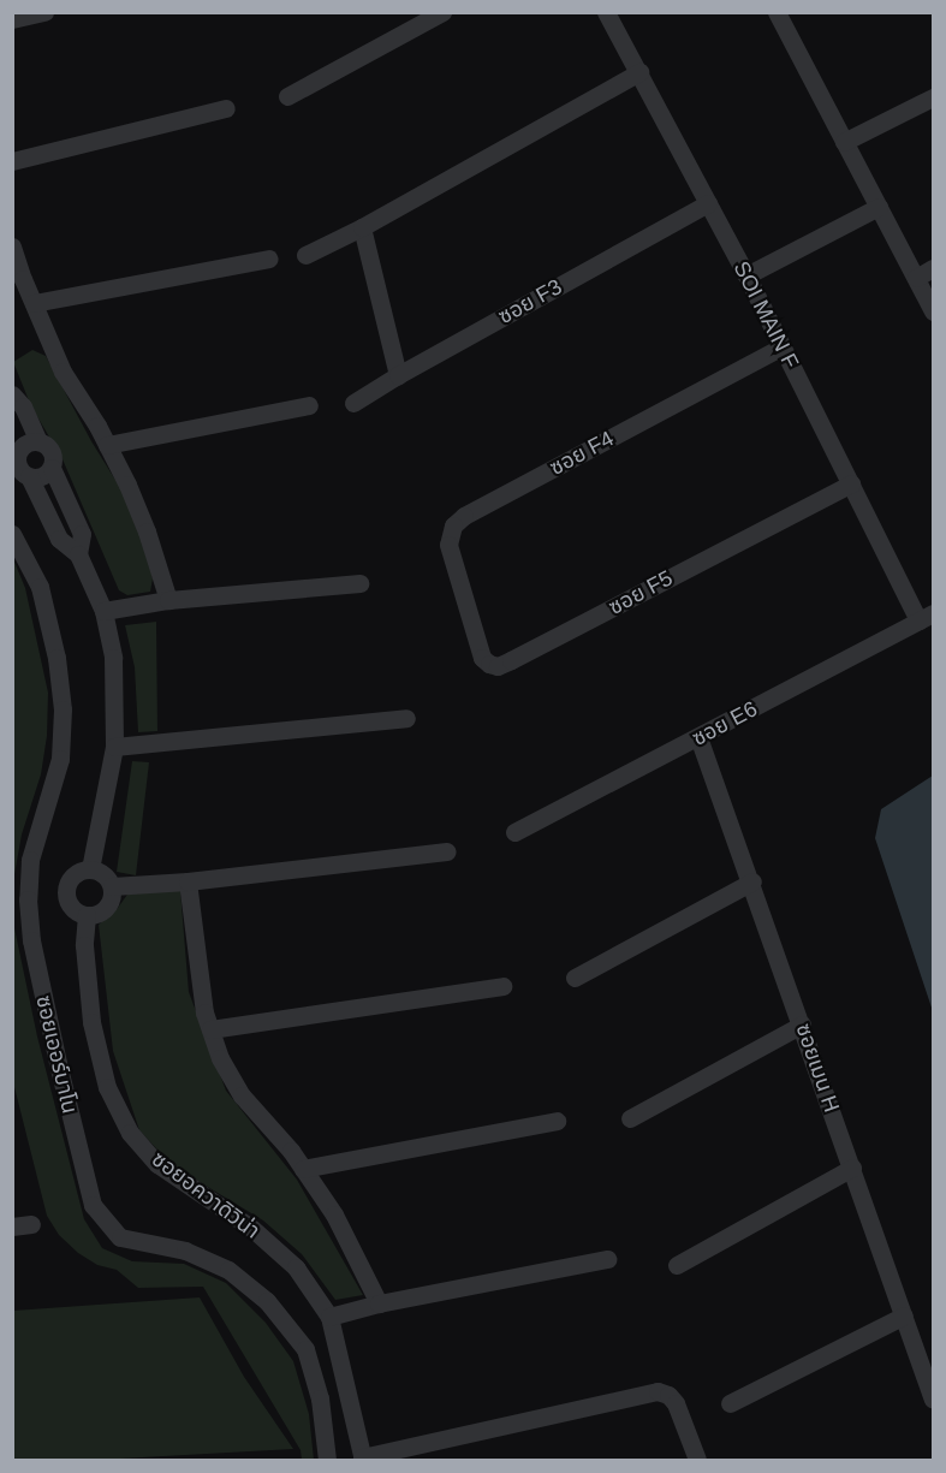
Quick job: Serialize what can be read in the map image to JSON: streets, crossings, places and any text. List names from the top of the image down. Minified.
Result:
{"streets":{"street":["ซอย F3","SOI MAIN F","ซอย F4","ซอย F5","ซอย E6","ซอยเออร์บาโน","ซอยเมน H","ซอยอควาดิวิน่า"]},"crossings":[["ซอย F3","SOI MAIN F"],["SOI MAIN F","ซอย F4"],["SOI MAIN F","ซอย F5"],["SOI MAIN F","ซอย E6"],["ซอย F4","ซอย F5"],["ซอย E6","ซอยเมน H"]]}
